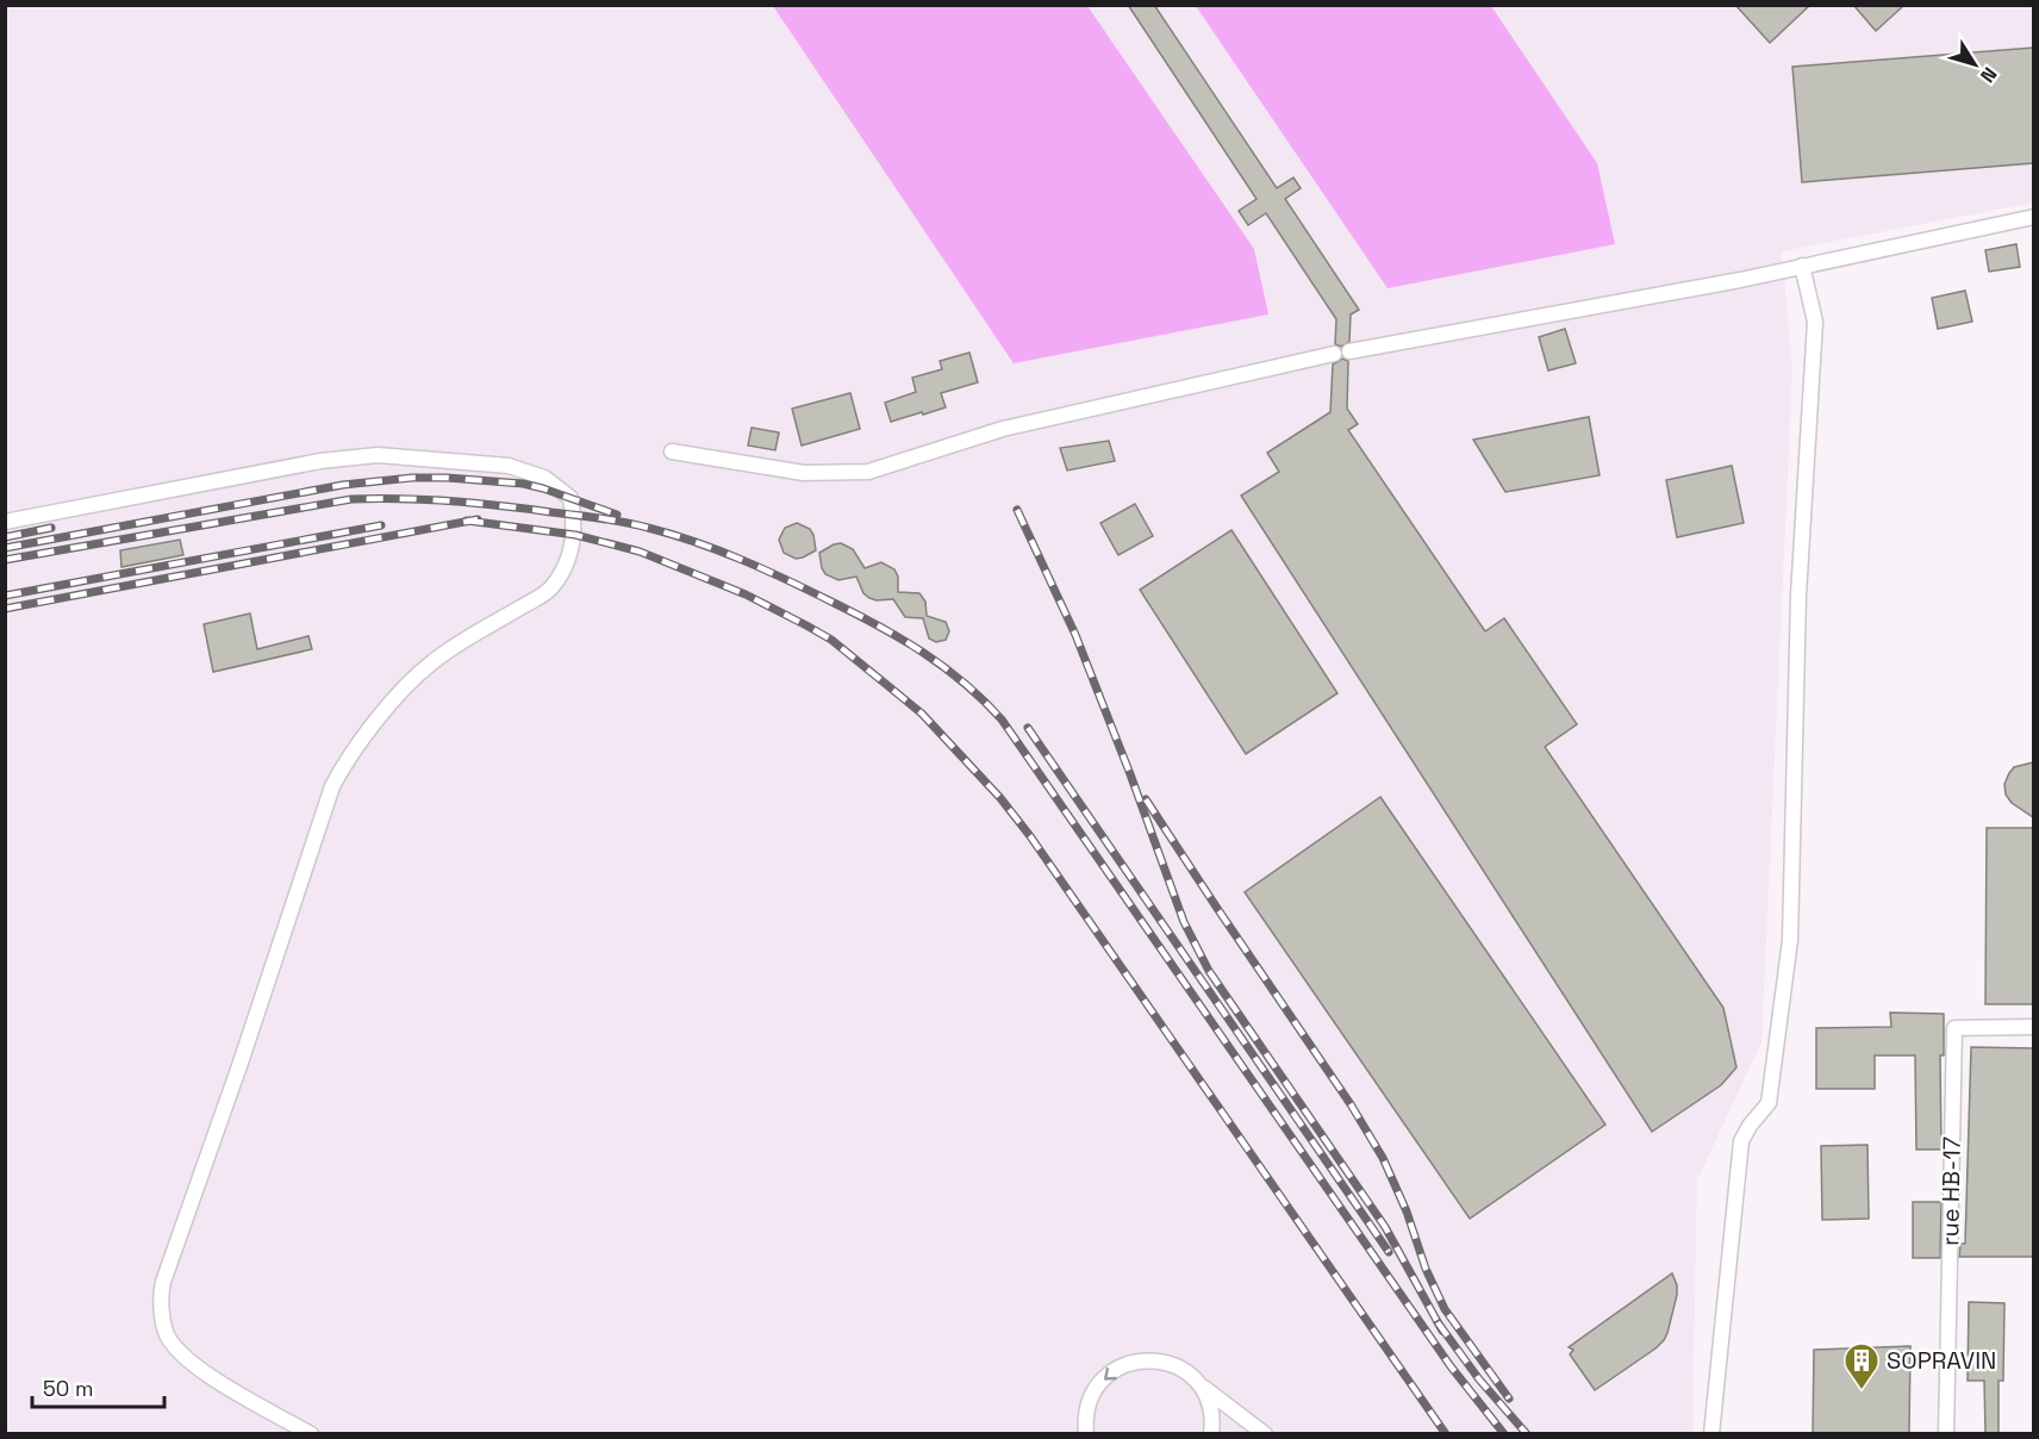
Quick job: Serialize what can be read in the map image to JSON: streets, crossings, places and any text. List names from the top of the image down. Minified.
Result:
{"streets":{"street":["rue HB-17"]},"places":{"building":["SOPRAVIN"]},"scale_bar":"50 m","north":"bottom right"}
